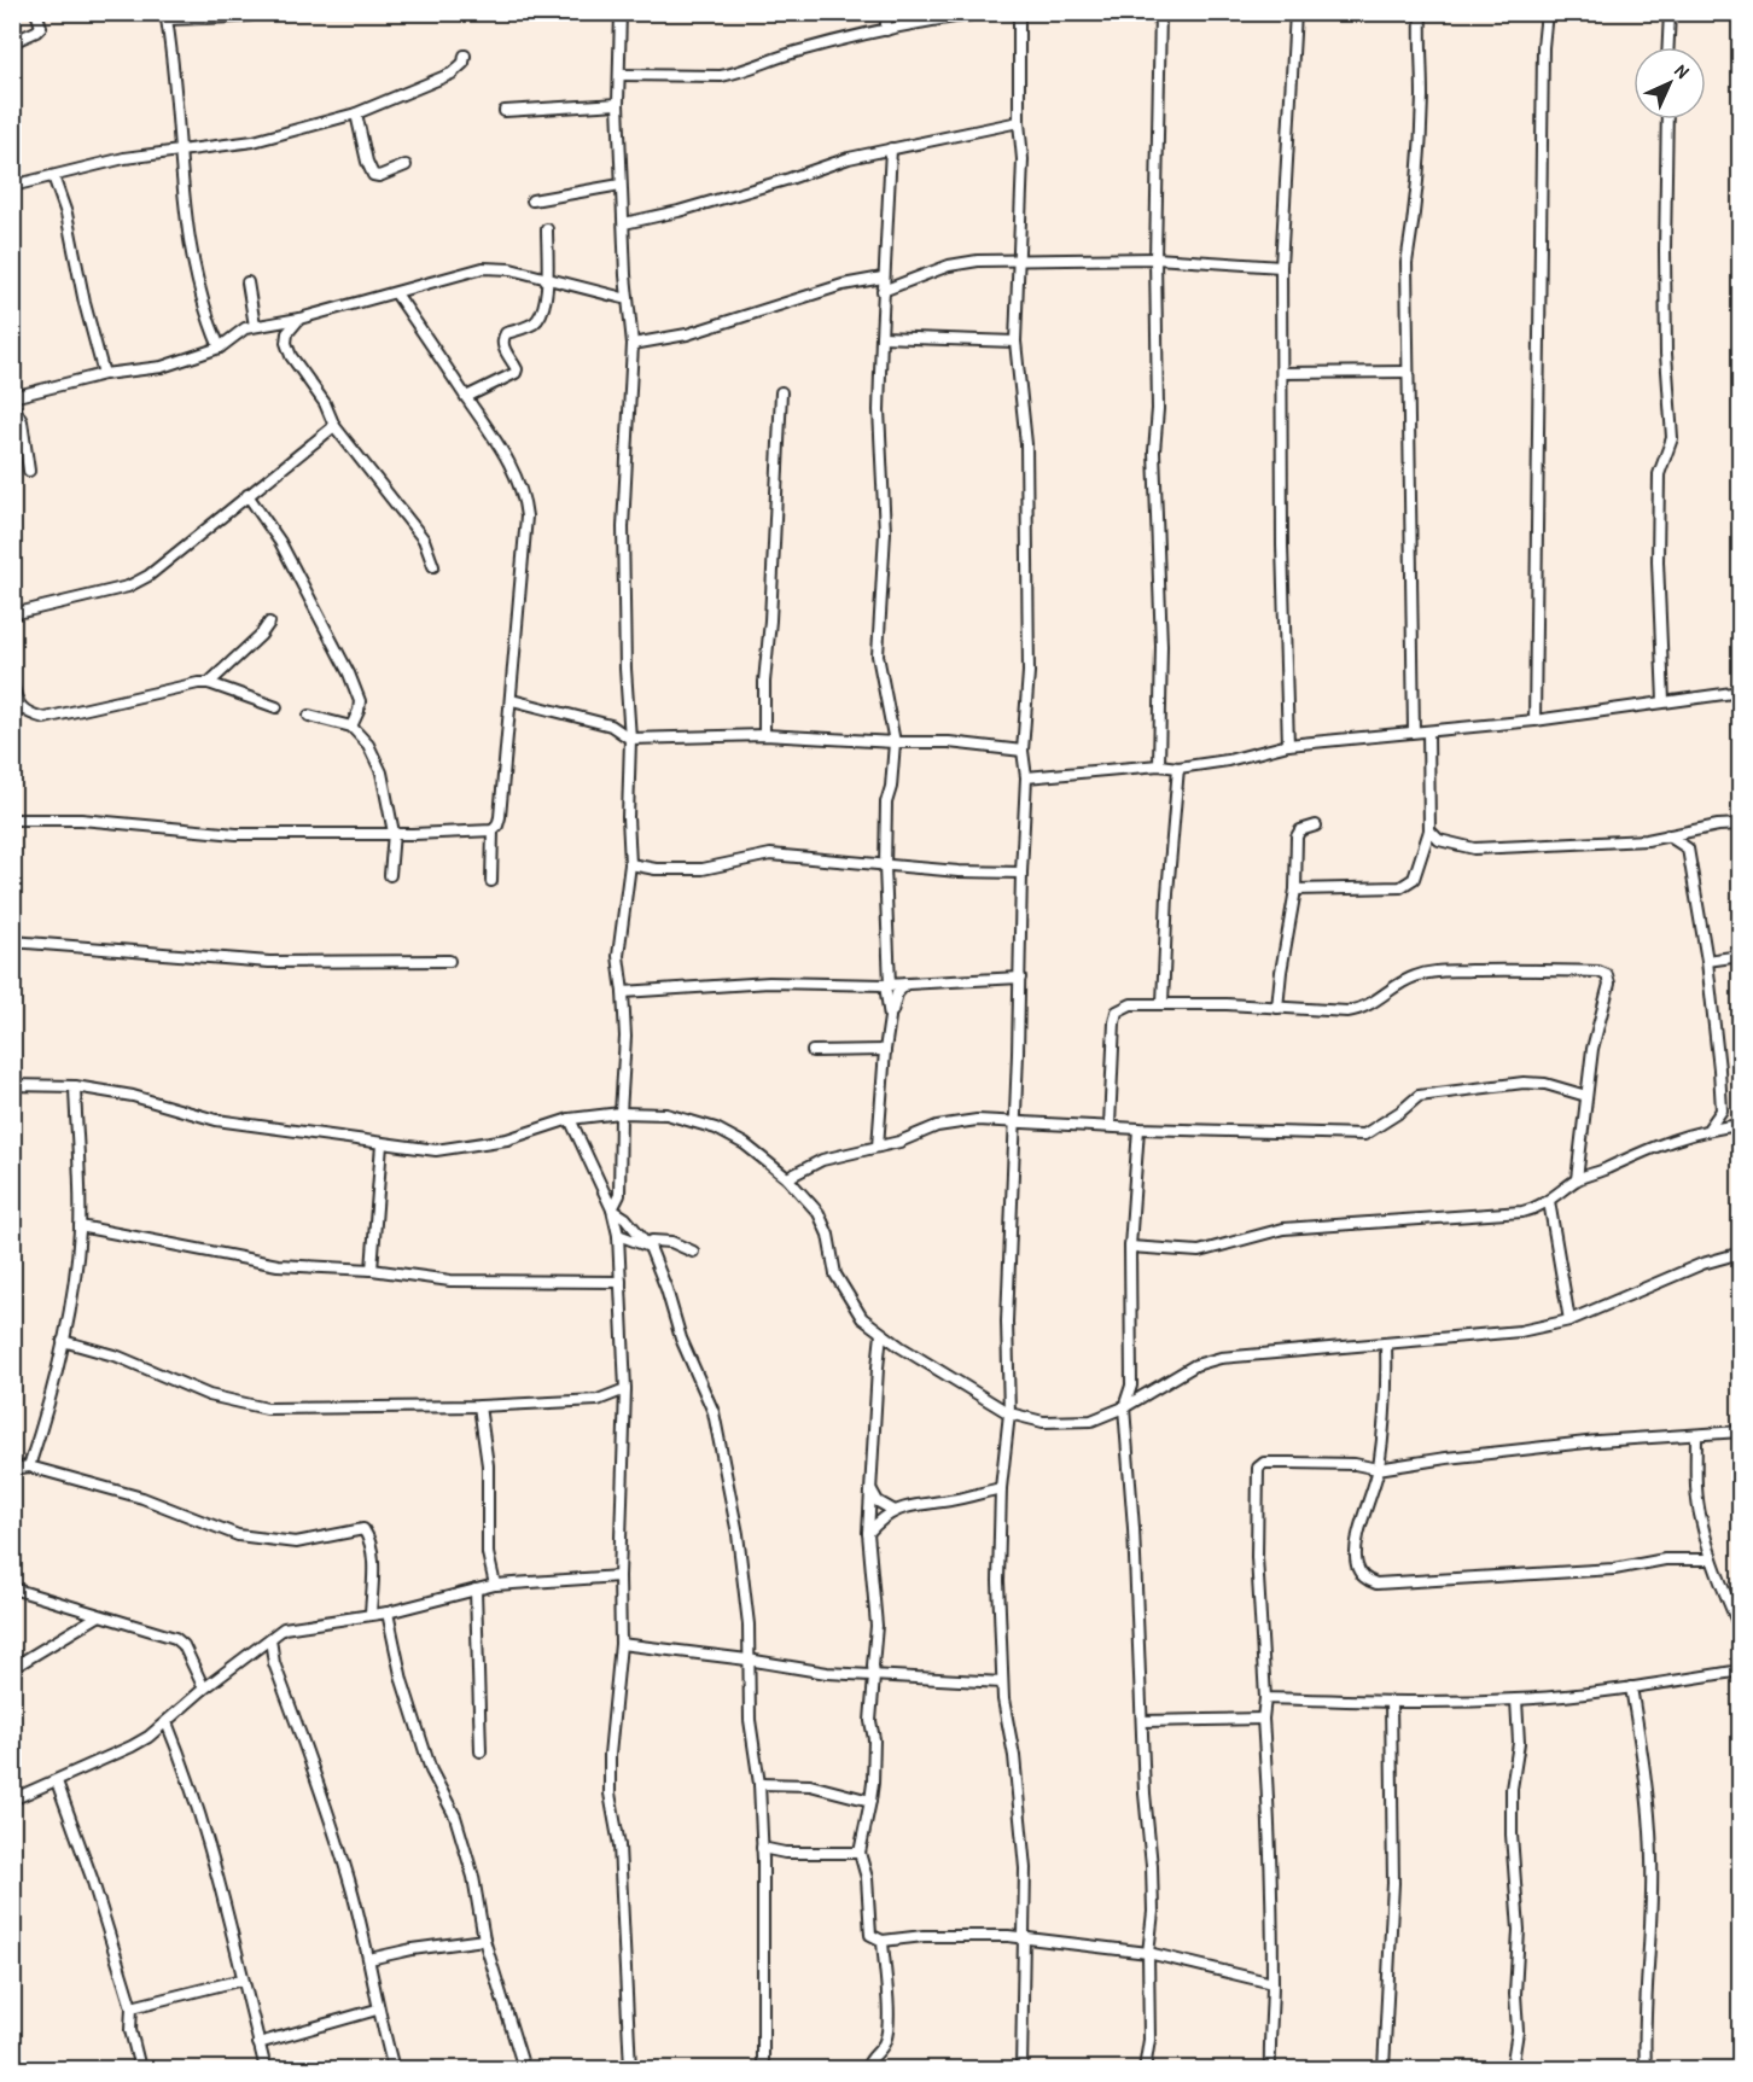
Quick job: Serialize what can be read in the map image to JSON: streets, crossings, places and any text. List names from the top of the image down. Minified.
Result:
{"north":"top right"}
